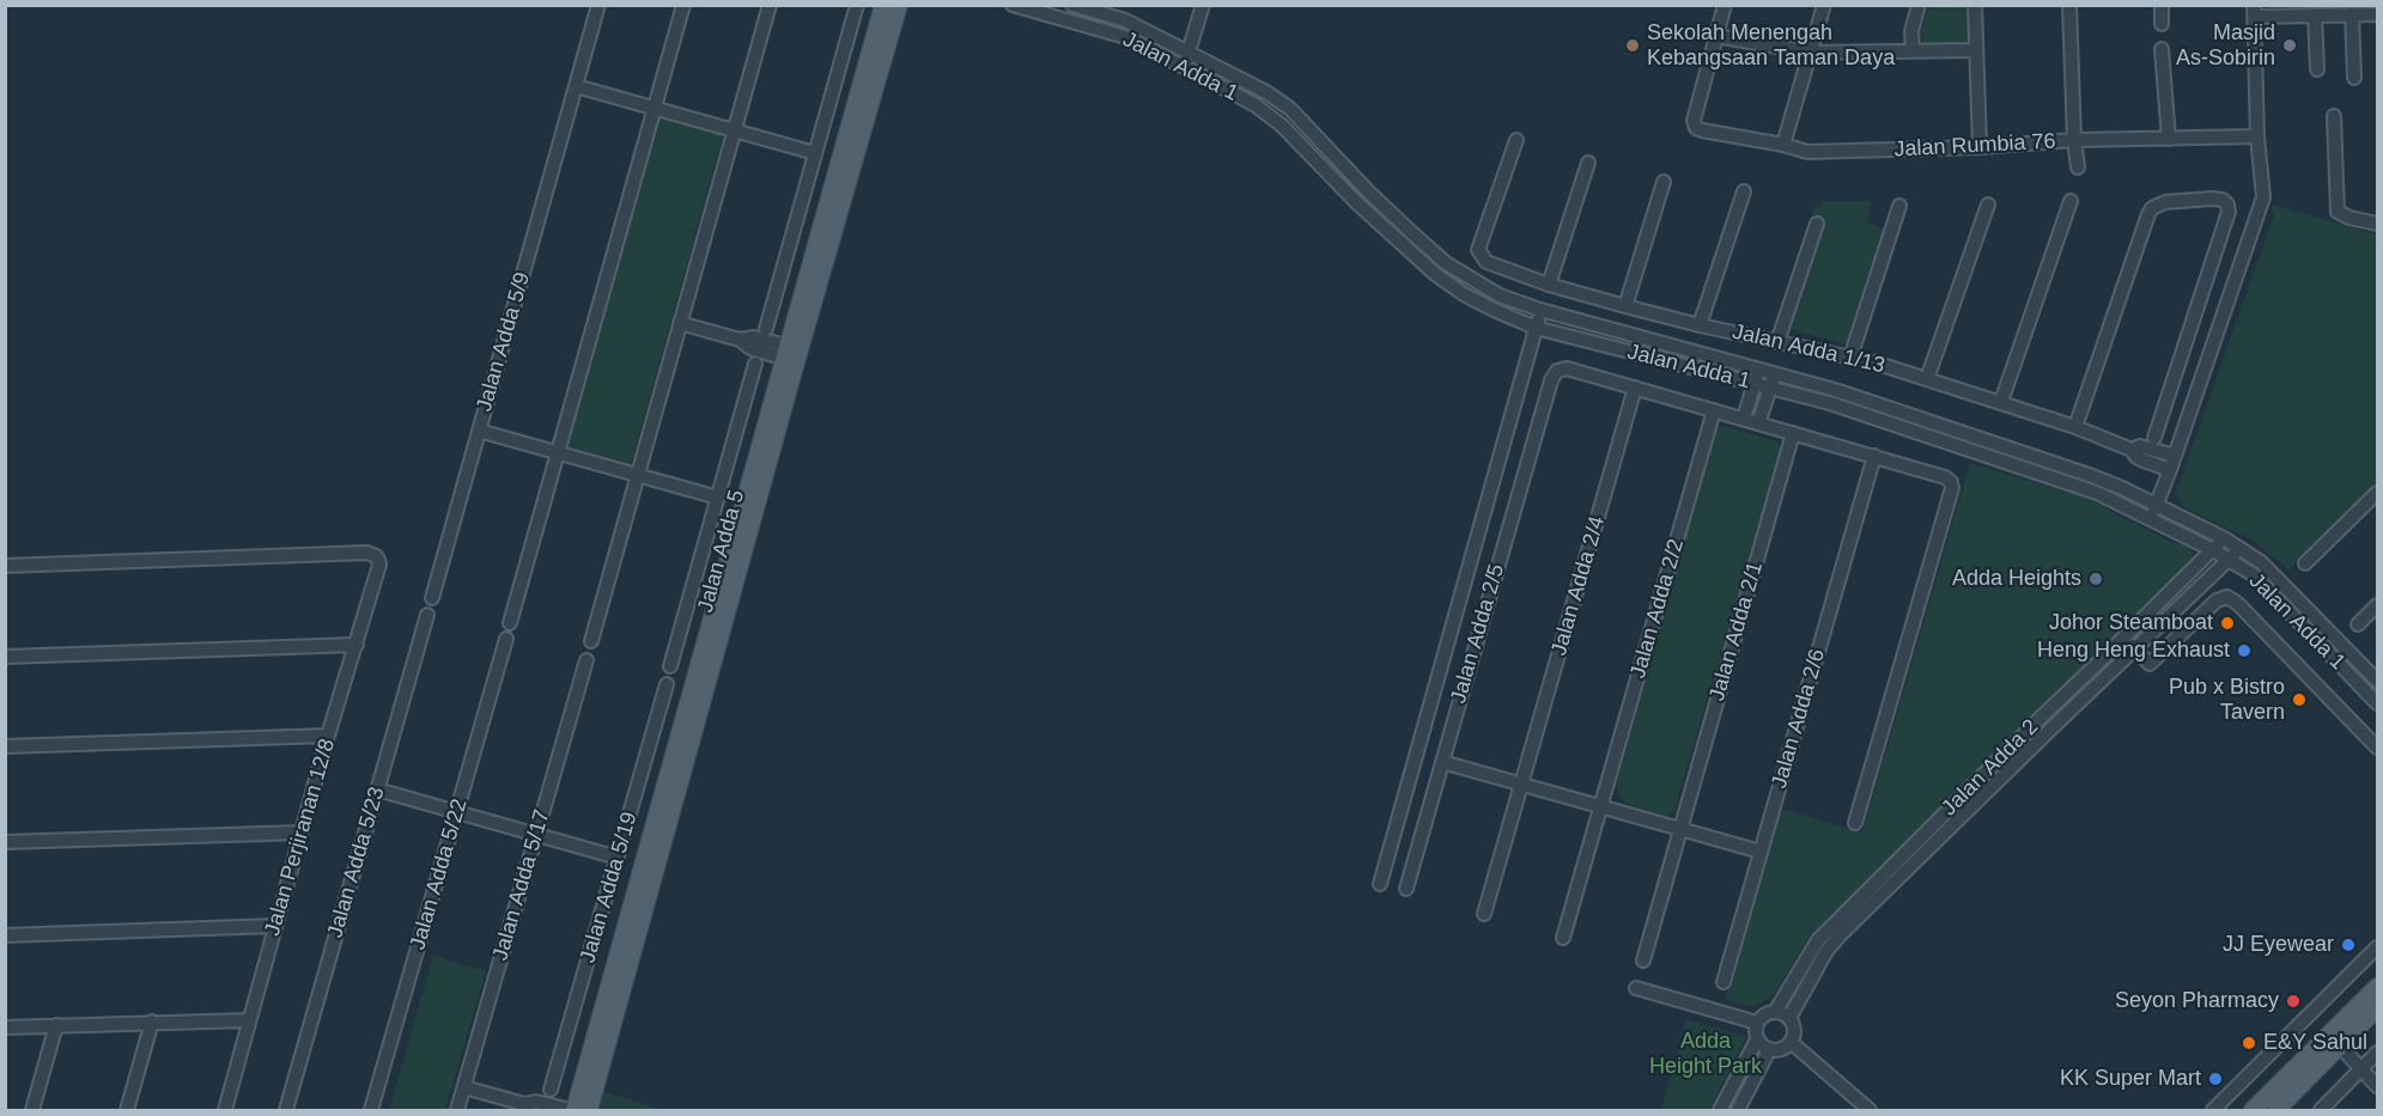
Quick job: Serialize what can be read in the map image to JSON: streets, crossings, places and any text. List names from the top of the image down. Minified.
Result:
{"streets":{"main road":["Jalan Adda 5"],"street":["Jalan Adda 1","Jalan Rumbia 76","Jalan Adda 5/9","Jalan Adda 1/13","Jalan Adda 2/4","Jalan Adda 2/2","Jalan Adda 2/1","Jalan Adda 2/5","Jalan Adda 2/6","Jalan Adda 2","Jalan Perjiranan 12/8","Jalan Adda 5/23","Jalan Adda 5/22","Jalan Adda 5/17","Jalan Adda 5/19"]},"crossings":[["Jalan Adda 1","Jalan Adda 2"],["Jalan Adda 2/4","Jalan Adda 2/5"]],"parks":["Adda Height Park"],"places":["Sekolah Menengah Kebangsaan Taman Daya","Masjid As-Sobirin","Adda Heights","Johor Steamboat","Heng Heng Exhaust","Pub x Bistro Tavern","JJ Eyewear","Seyon Pharmacy","E&Y Sahul","KK Super Mart"]}
